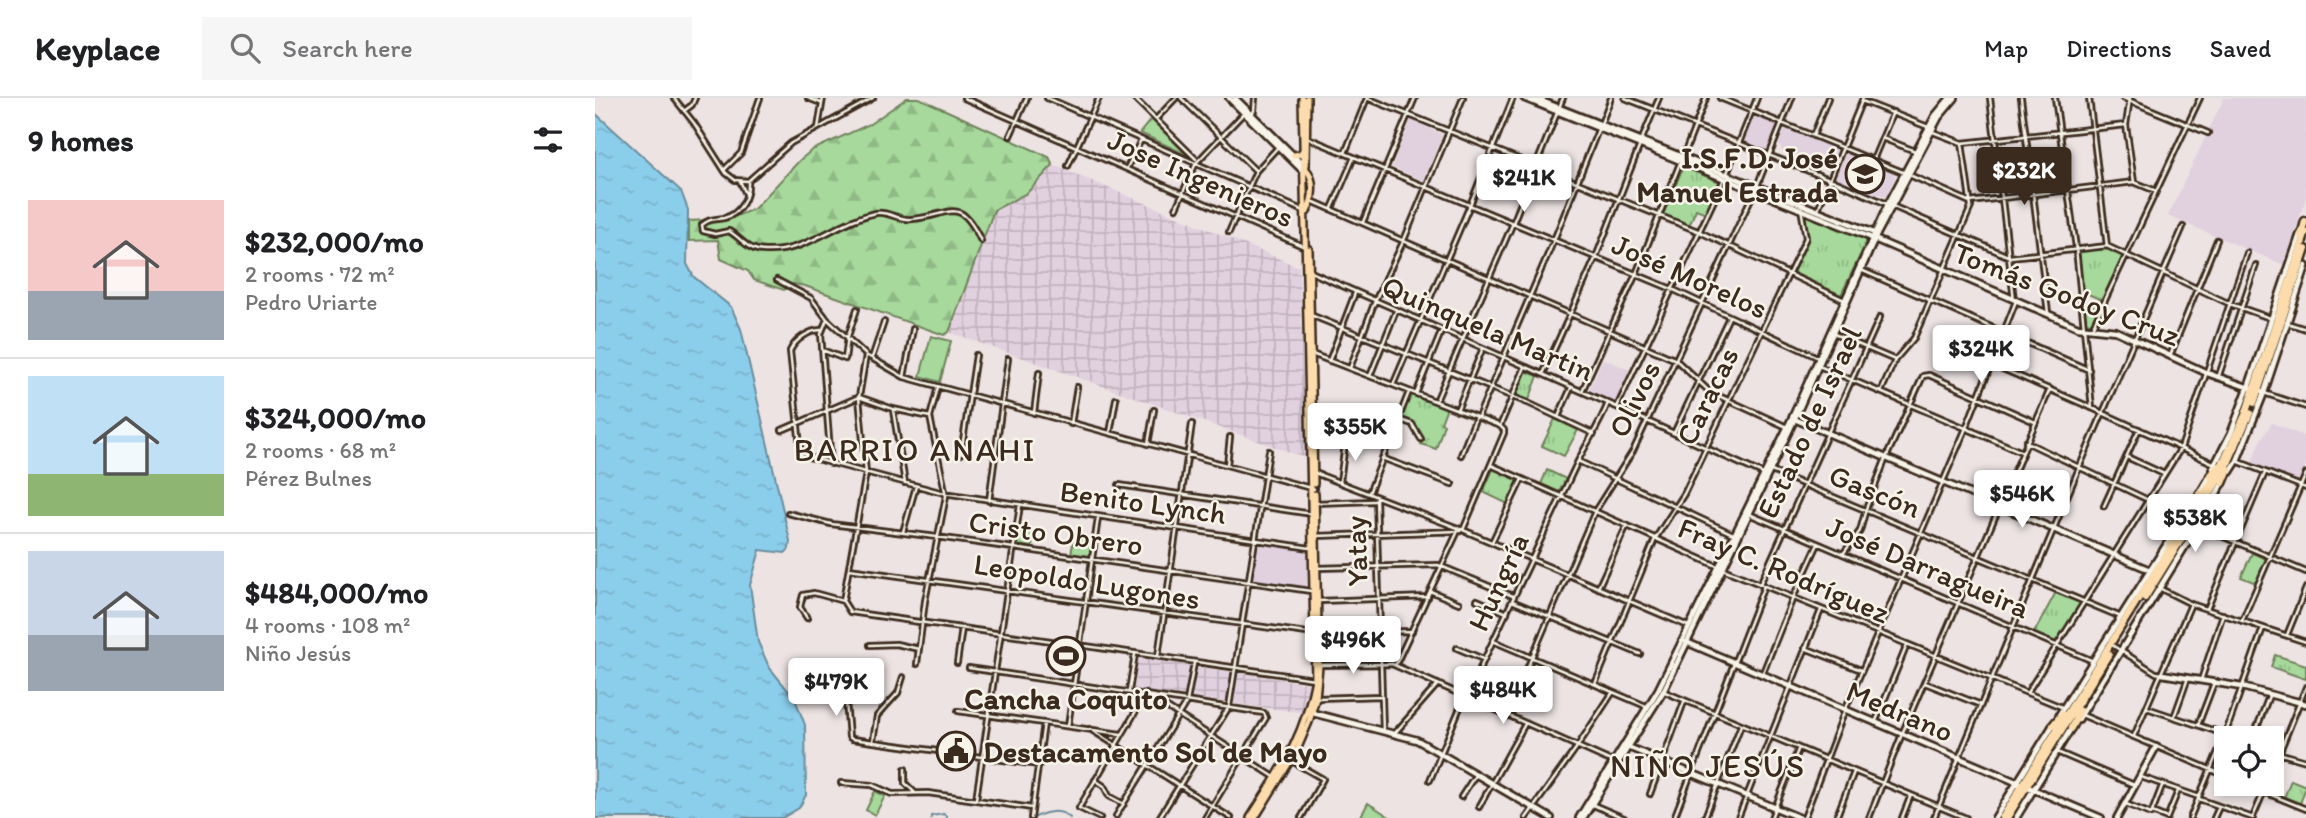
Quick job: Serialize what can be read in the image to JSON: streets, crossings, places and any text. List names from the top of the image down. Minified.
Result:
{"streets":{"main road":["Tomás Godoy Cruz","Medrano"],"street":["Jose Ingenieros","José Morelos","Quinquela Martin","Caracas","Olivos","Estado de Israel","Gascón","Benito Lynch","Cristo Obrero","Yatay","José Darragueira","Fray C. Rodríguez","Leopoldo Lugones","Hungría"]},"crossings":[["José Morelos","Caracas"],["José Morelos","Olivos"],["Tomás Godoy Cruz","Caracas"],["Tomás Godoy Cruz","Olivos"],["Quinquela Martin","Caracas"],["Quinquela Martin","Olivos"],["Quinquela Martin","Gascón"],["Quinquela Martin","Hungría"],["Caracas","Fray C. Rodríguez"],["Olivos","Fray C. Rodríguez"],["Estado de Israel","Gascón"],["Estado de Israel","José Darragueira"],["Estado de Israel","Fray C. Rodríguez"],["Yatay","Leopoldo Lugones"],["Fray C. Rodríguez","Hungría"]],"districts":["BARRIO ANAHI","NIÑO JESÚS"],"places":{"school or university":["I.S.F.D. José Manuel Estrada"],"sports":["Cancha Coquito"],"public building":["Destacamento Sol de Mayo"]},"page":{"header":"Keyplace","search":"Search here","nav":["Map","Directions","Saved"],"heading":"9 homes","price":["$232K","$241K","$324K","$355K","$546K","$538K","$496K","$479K","$484K"],"list":[{"name":"$232,000/mo","note":"2 rooms · 72 m² · Pedro Uriarte"},{"name":"$324,000/mo","note":"2 rooms · 68 m² · Pérez Bulnes"},{"name":"$484,000/mo","note":"4 rooms · 108 m² · Niño Jesús"}]}}
